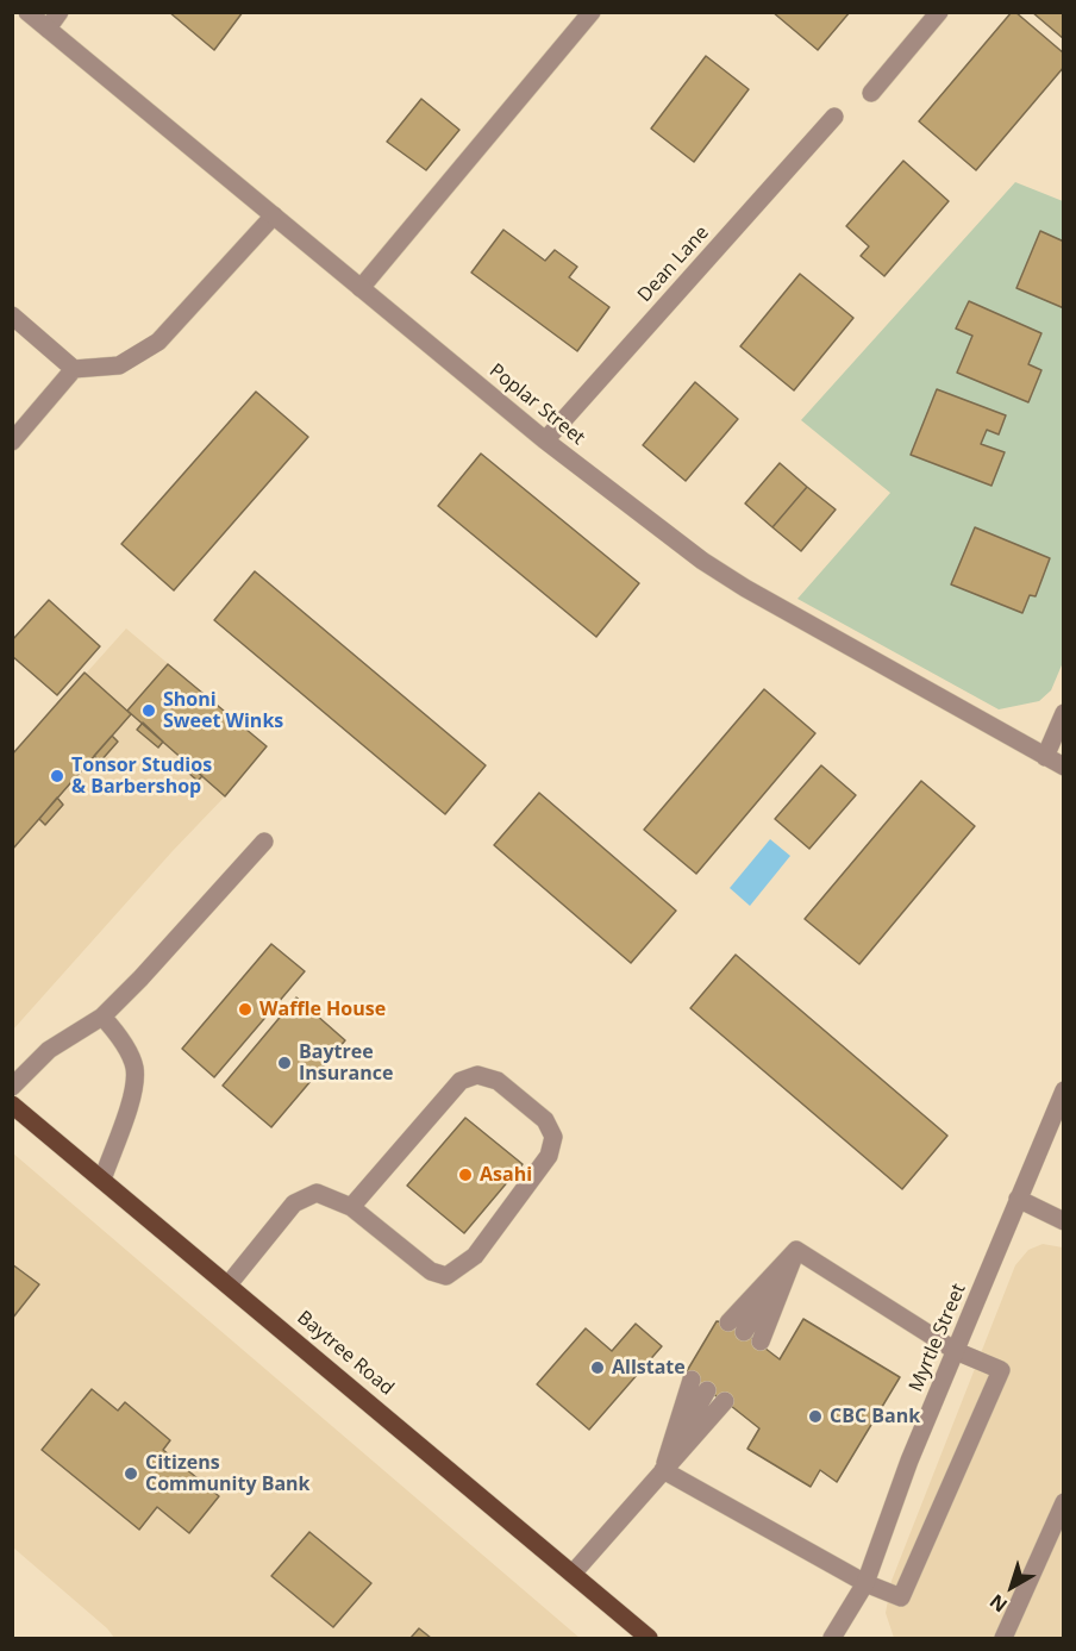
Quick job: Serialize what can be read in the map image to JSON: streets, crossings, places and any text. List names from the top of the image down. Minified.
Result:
{"streets":{"main road":["Baytree Road"],"street":["Dean Lane","Poplar Street","Myrtle Street"]},"crossings":[["Dean Lane","Poplar Street"]],"places":["Shoni Sweet Winks","Tonsor Studios & Barbershop","Waffle House","Baytree Insurance","Asahi","Allstate","CBC Bank","Citizens Community Bank"],"north":"bottom left"}
